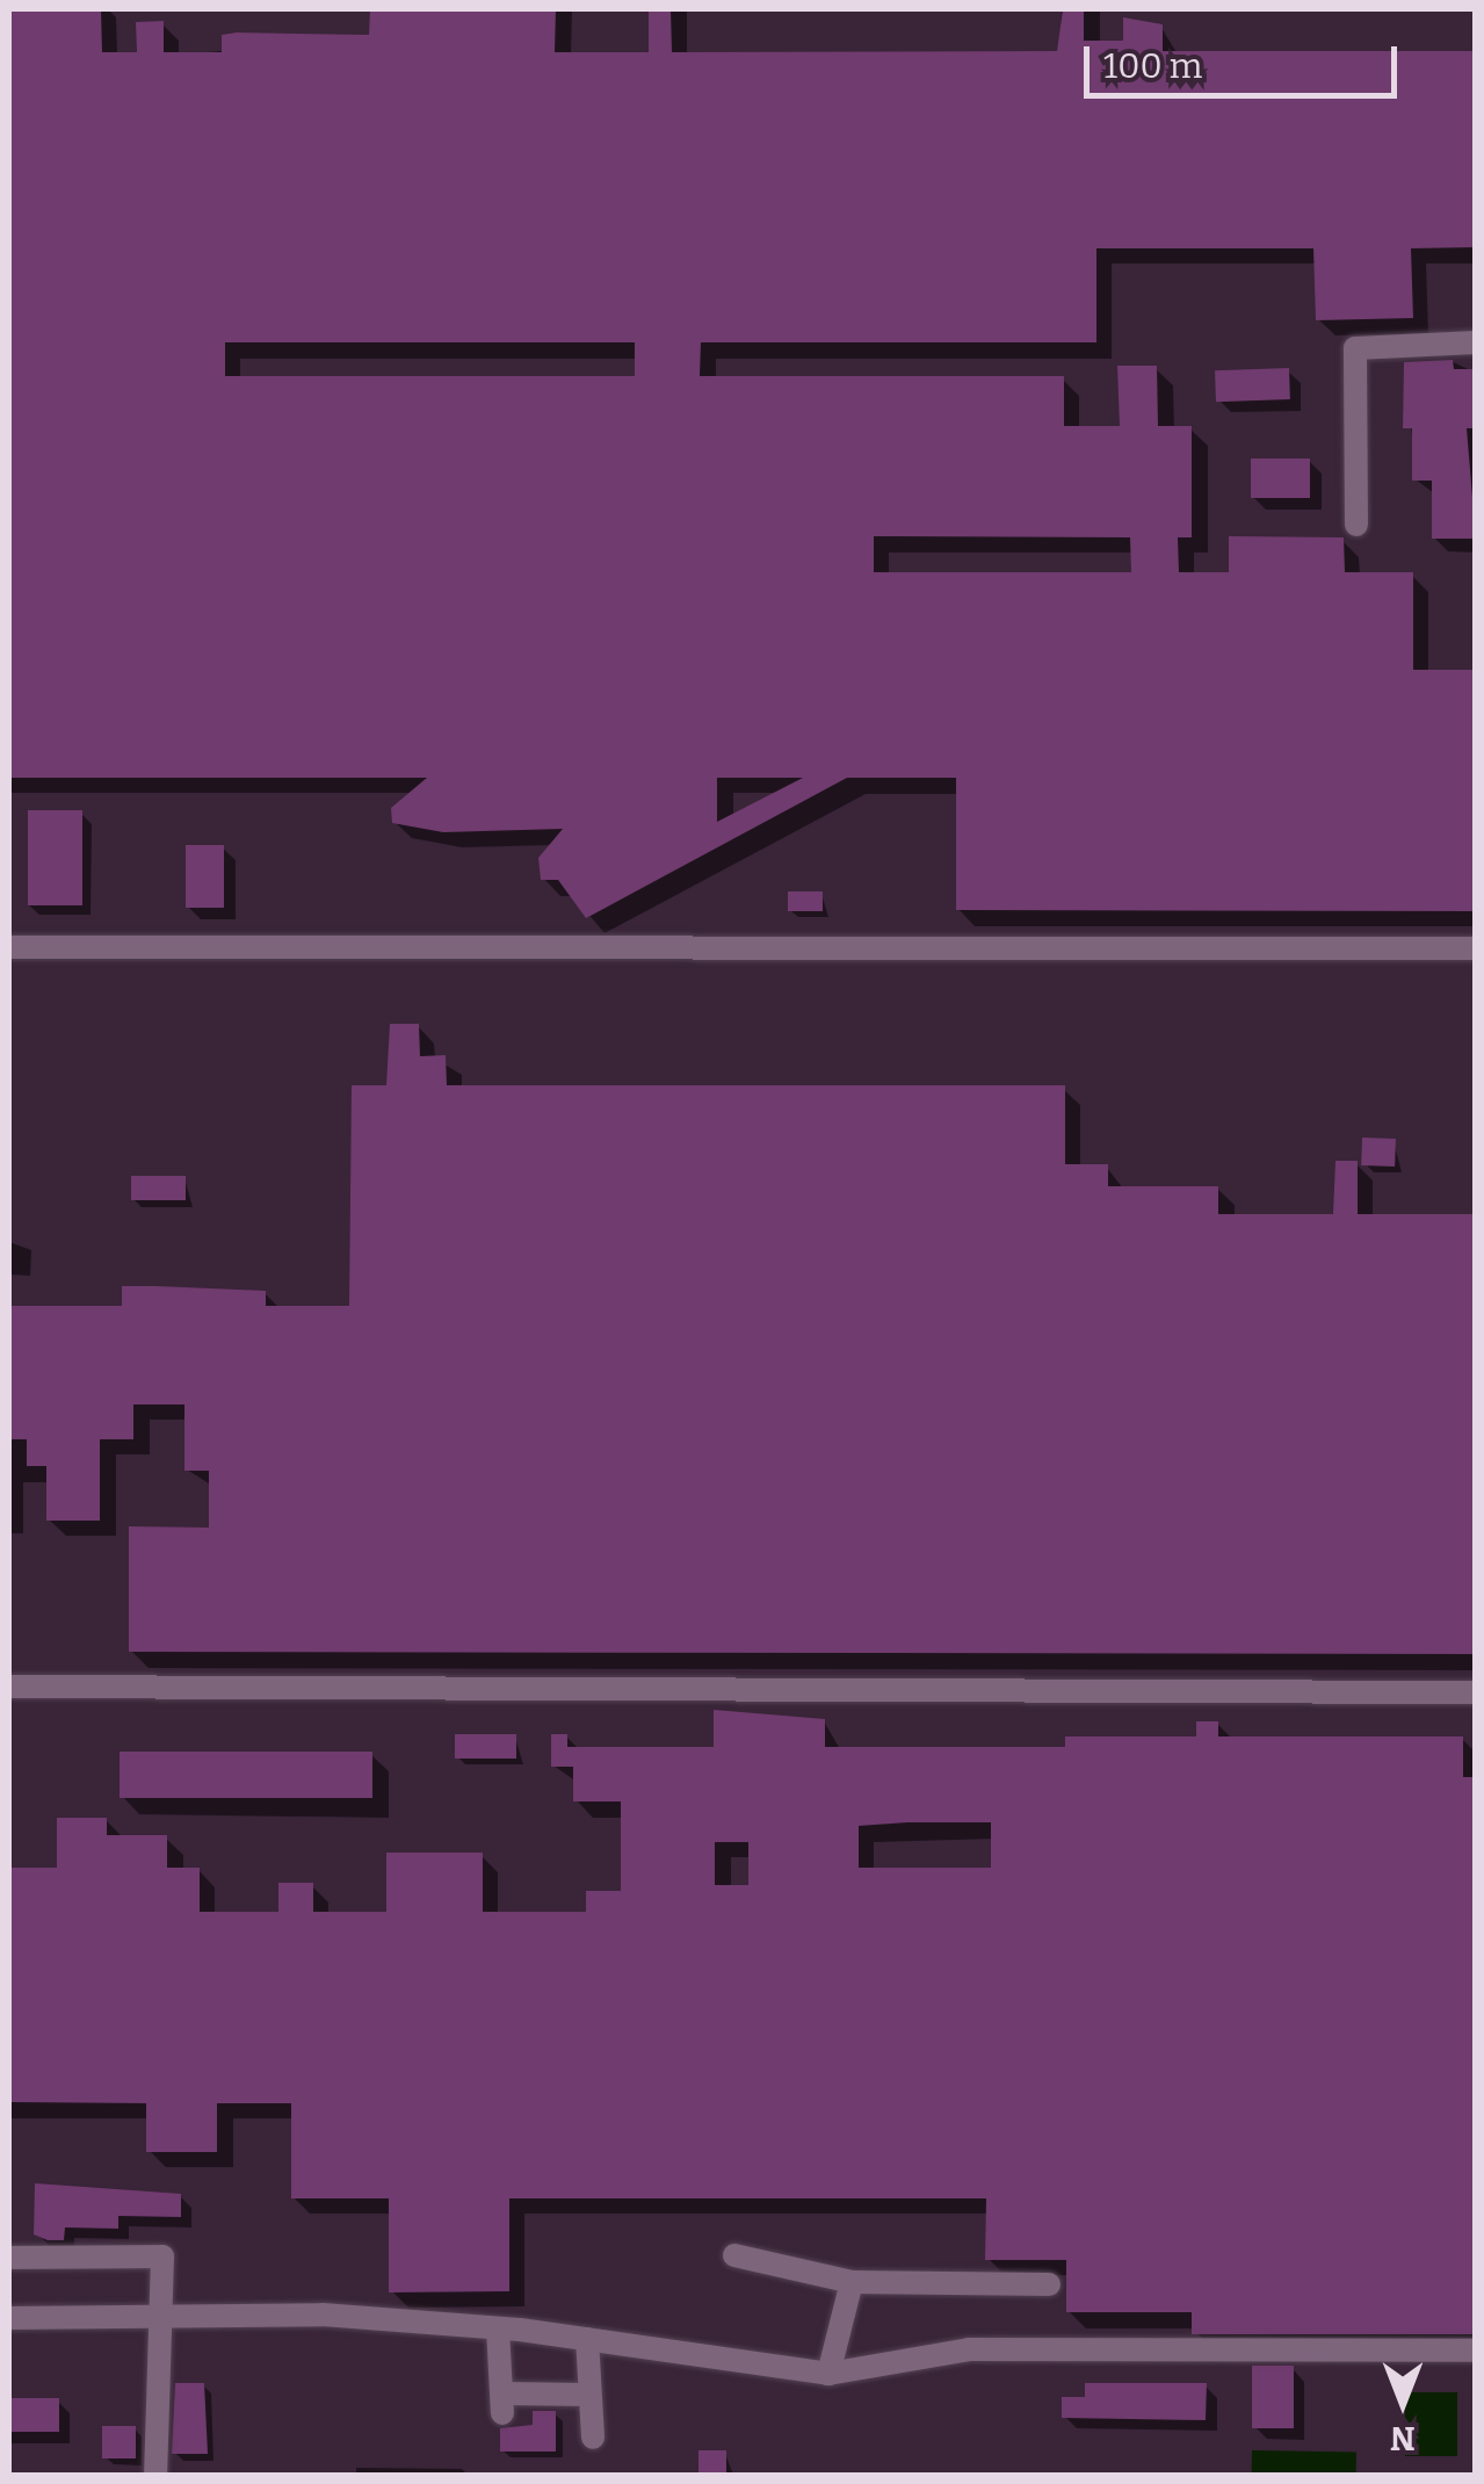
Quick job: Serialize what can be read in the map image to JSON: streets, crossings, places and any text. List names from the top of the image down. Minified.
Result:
{"scale_bar":"100 m","north":"bottom"}
